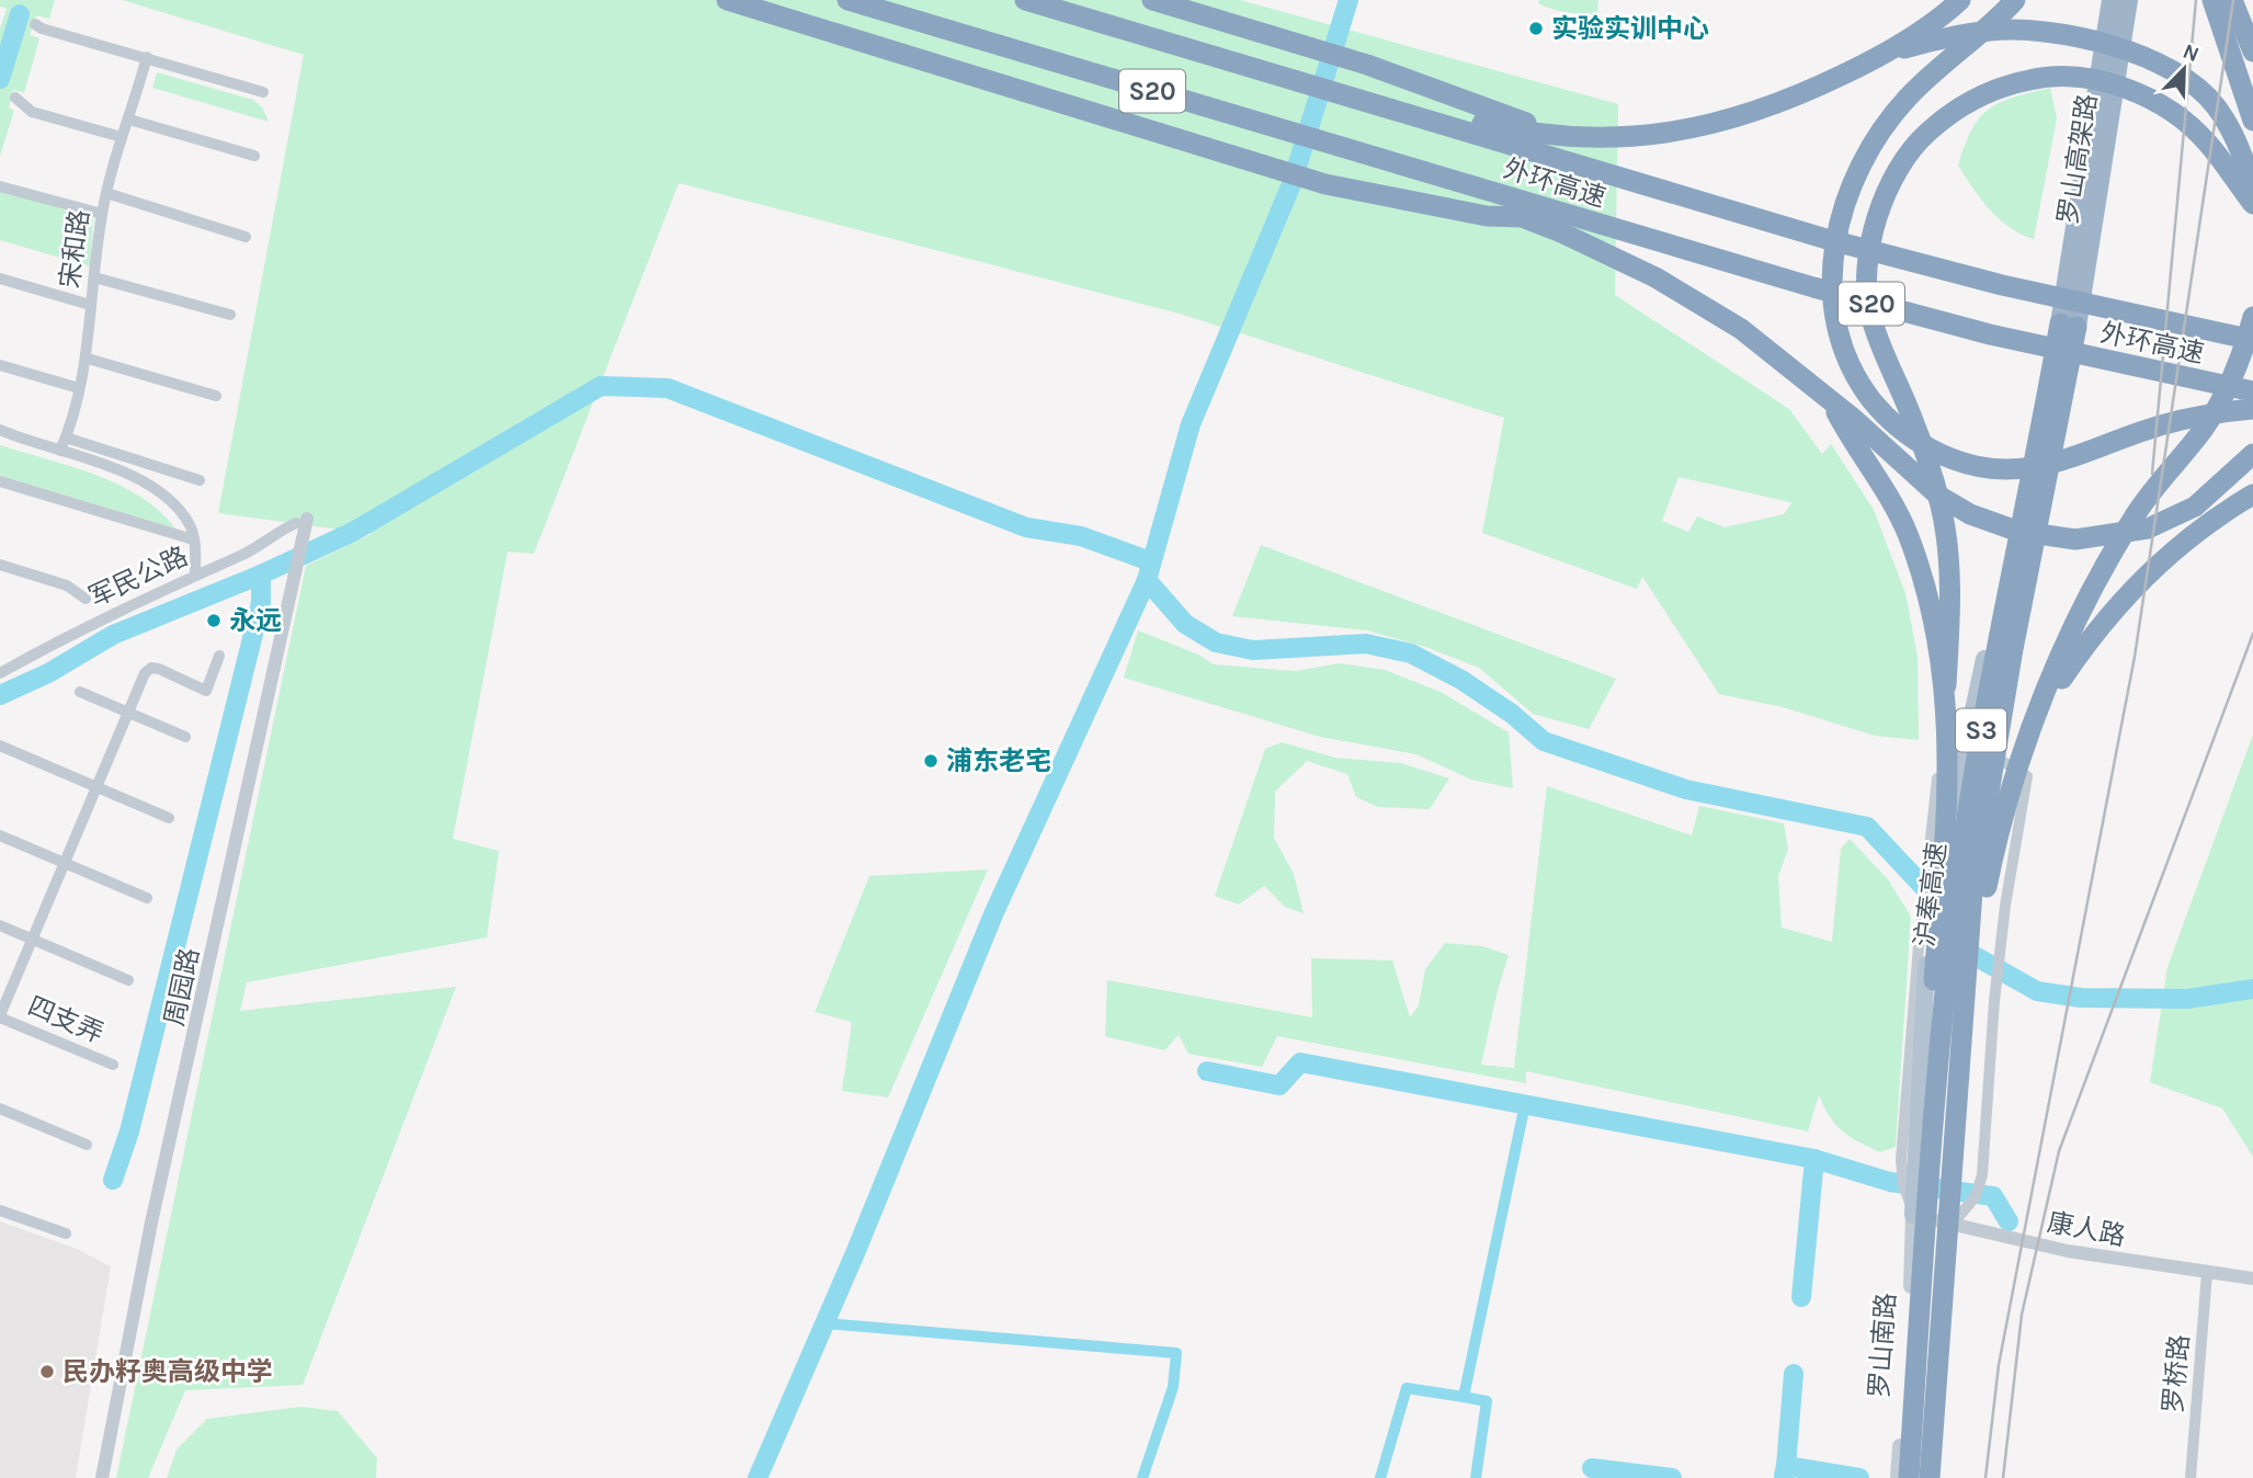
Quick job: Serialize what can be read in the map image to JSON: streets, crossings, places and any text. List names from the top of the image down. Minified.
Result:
{"streets":{"highway":["S20","罗山高架路","外环高速","S3","沪奉高速"],"main road":["罗山南路"],"street":["宋和路","军民公路","周园路","四支弄","康人路","罗桥路"]},"crossings":[["罗山高架路","沪奉高速"],["军民公路","周园路"],["康人路","罗山南路"],["康人路","罗桥路"]],"places":["实验实训中心","永远","浦东老宅","民办籽奥高级中学"],"north":"top right"}
